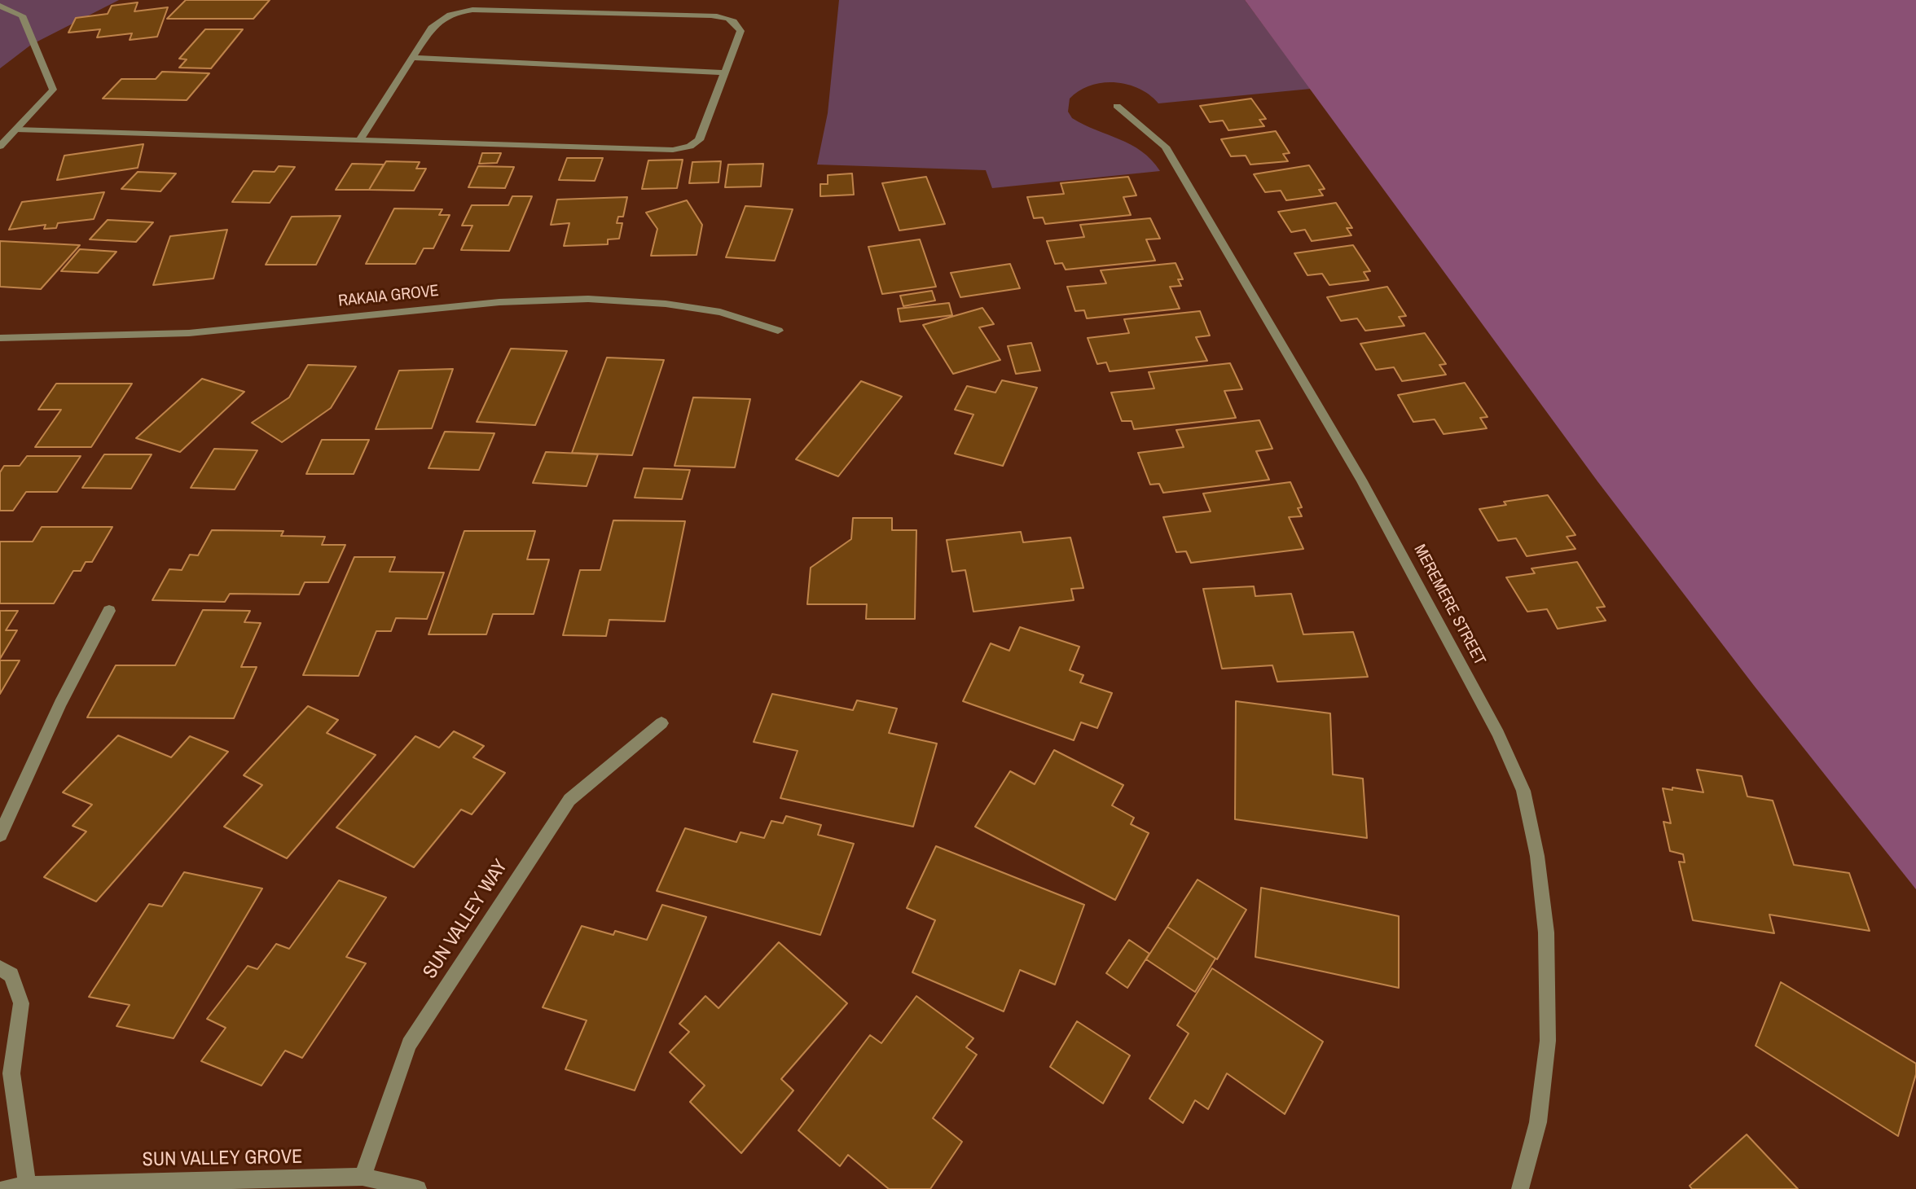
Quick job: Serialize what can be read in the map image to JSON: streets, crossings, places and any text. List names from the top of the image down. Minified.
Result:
{"streets":{"street":["RAKAIA GROVE","MEREMERE STREET","SUN VALLEY WAY","SUN VALLEY GROVE"]},"crossings":[["SUN VALLEY WAY","SUN VALLEY GROVE"]]}
